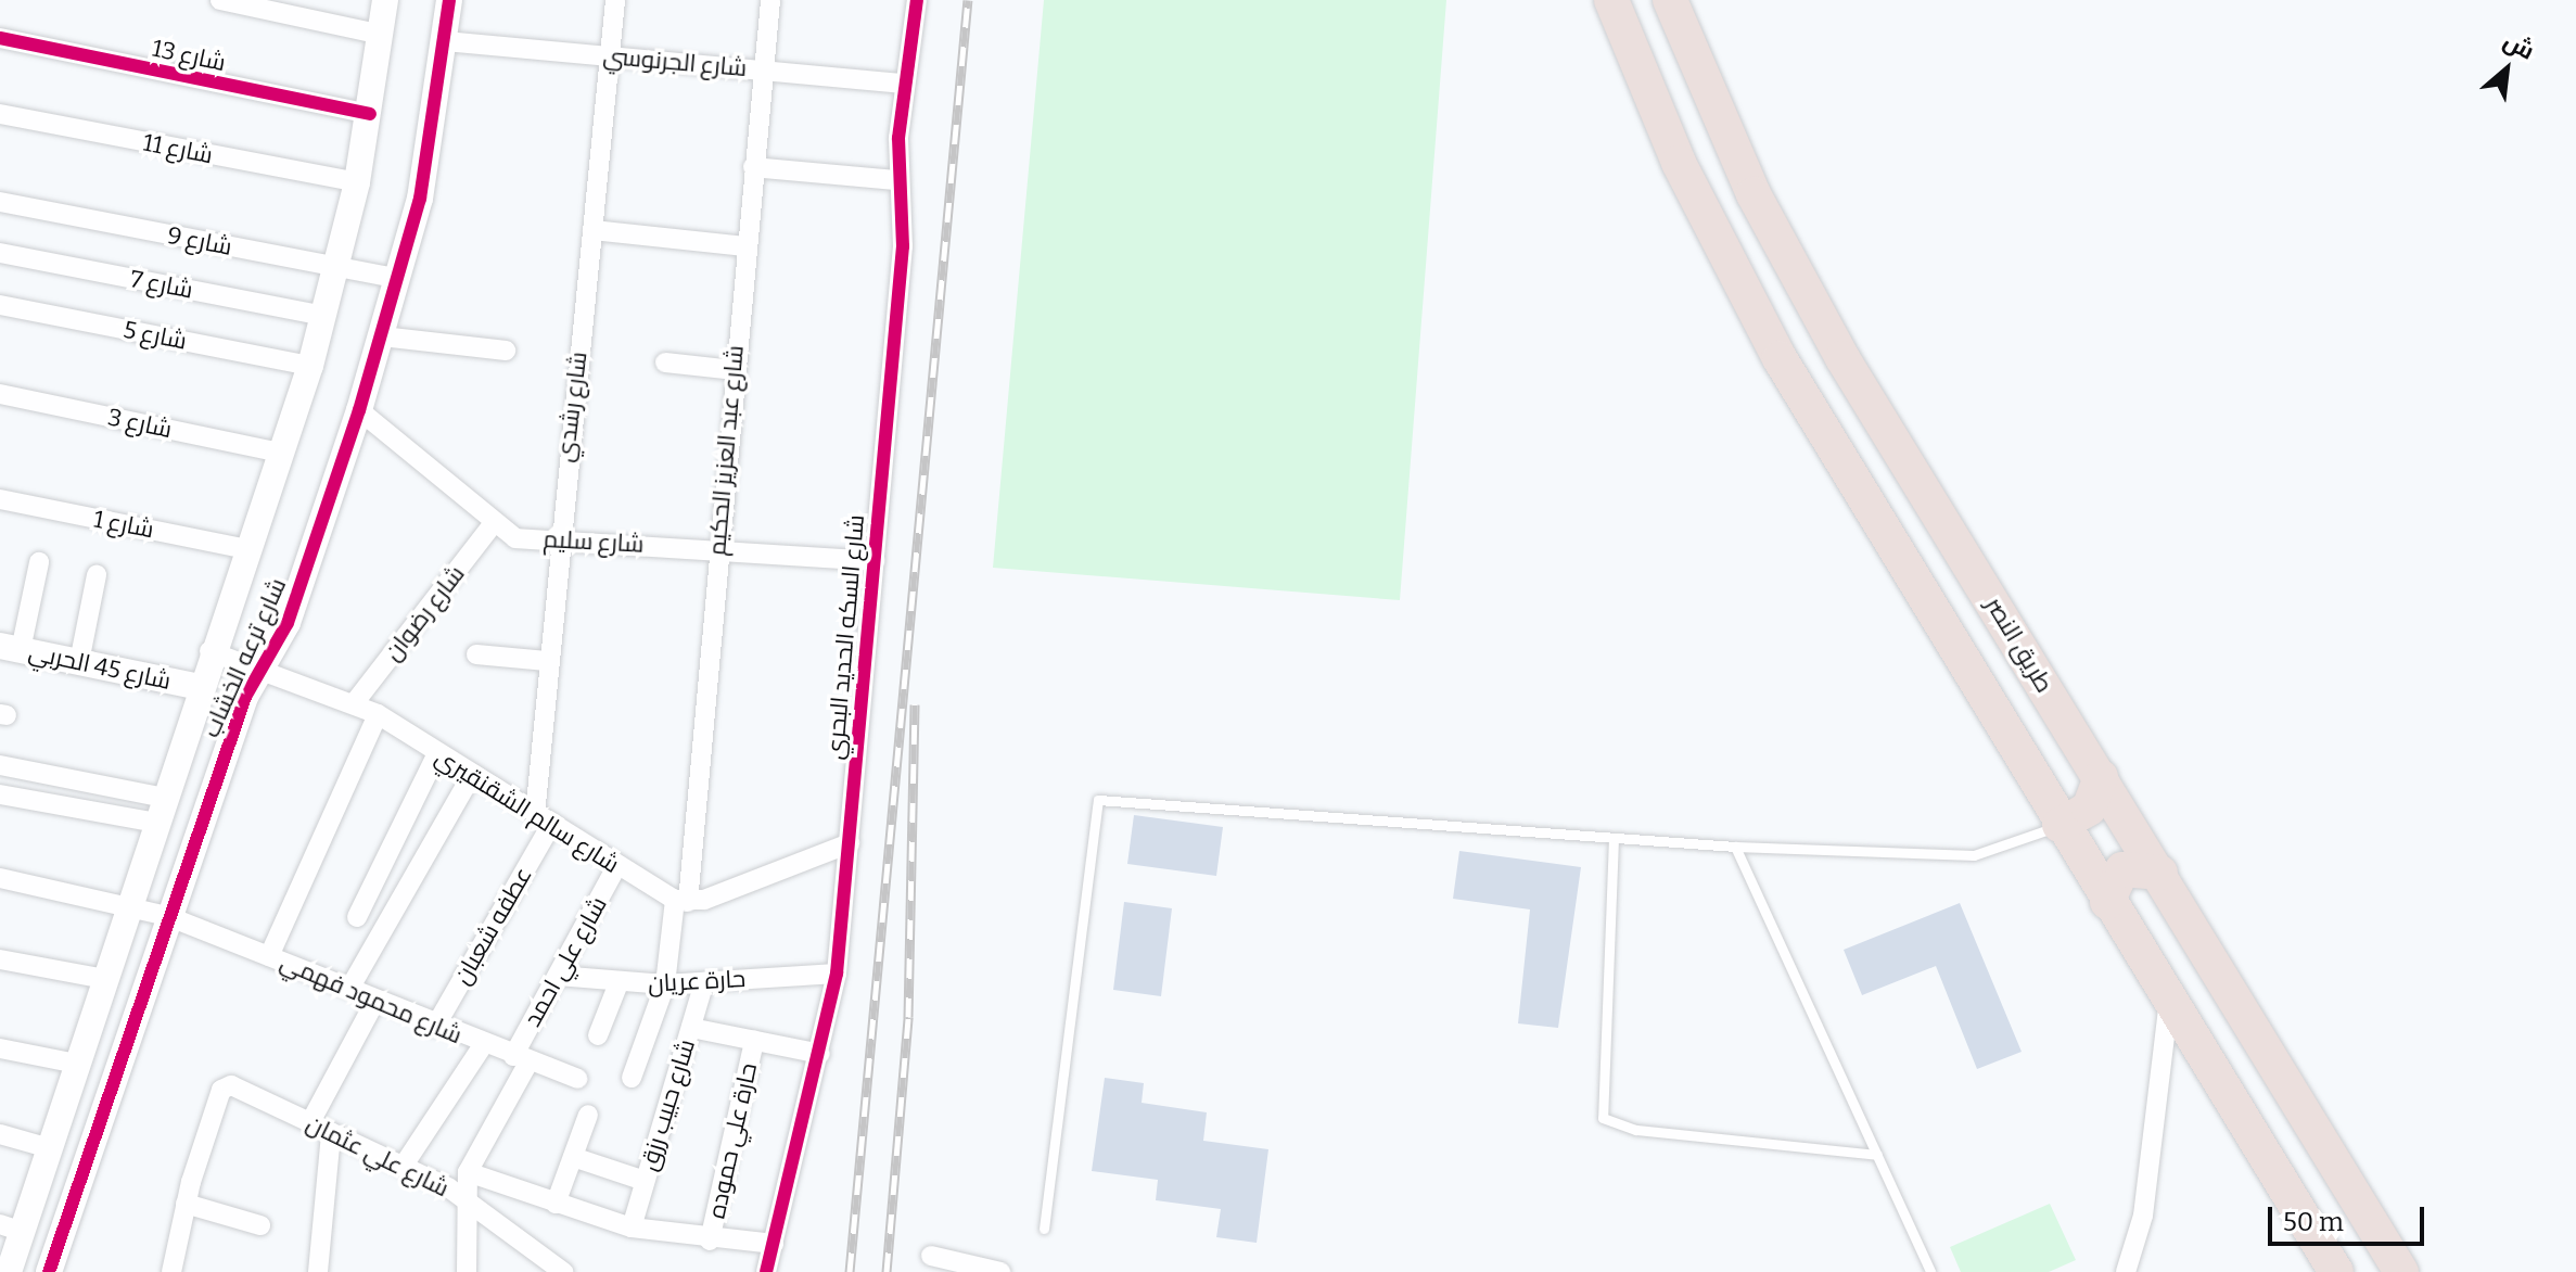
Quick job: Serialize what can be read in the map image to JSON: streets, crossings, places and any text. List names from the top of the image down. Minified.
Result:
{"streets":{"highway":["طريق النصر"],"street":["شارع 13","شارع الجرنوسي","شارع 11","شارع 9","شارع 7","شارع 5","شارع رشدي","شارع 3","شارع عبد العزيز الحكيم","شارع 1","شارع سليم","شارع رضوان","شارع السكه الحديد البحري","شارع ترعه الخشاب","شارع 45 الحربي","شارع سالم الشقنقيري","عطفه شعبان","شارع علي احمد","حارة عريان","شارع محمود فهمي","شارع حبيب رزق","حارة علي حموده","شارع علي عثمان"]},"crossings":[["شارع 13","شارع ترعه الخشاب"],["شارع الجرنوسي","شارع رشدي"],["شارع الجرنوسي","شارع عبد العزيز الحكيم"],["شارع الجرنوسي","شارع السكه الحديد البحري"],["شارع الجرنوسي","شارع ترعه الخشاب"],["شارع 11","شارع ترعه الخشاب"],["شارع 9","شارع ترعه الخشاب"],["شارع 7","شارع ترعه الخشاب"],["شارع 5","شارع ترعه الخشاب"],["شارع رشدي","شارع سليم"],["شارع رشدي","شارع سالم الشقنقيري"],["شارع رشدي","عطفه شعبان"],["شارع 3","شارع ترعه الخشاب"],["شارع عبد العزيز الحكيم","شارع سليم"],["شارع عبد العزيز الحكيم","شارع سالم الشقنقيري"],["شارع عبد العزيز الحكيم","حارة عريان"],["شارع 1","شارع ترعه الخشاب"],["شارع سليم","شارع رضوان"],["شارع سليم","شارع السكه الحديد البحري"],["شارع سليم","شارع ترعه الخشاب"],["شارع رضوان","شارع سالم الشقنقيري"],["شارع السكه الحديد البحري","حارة عريان"],["شارع ترعه الخشاب","شارع 45 الحربي"],["شارع ترعه الخشاب","شارع سالم الشقنقيري"],["شارع ترعه الخشاب","شارع محمود فهمي"],["شارع سالم الشقنقيري","عطفه شعبان"],["شارع سالم الشقنقيري","شارع علي احمد"],["عطفه شعبان","شارع محمود فهمي"],["شارع علي احمد","حارة عريان"],["شارع علي احمد","شارع محمود فهمي"],["حارة عريان","شارع حبيب رزق"]],"scale_bar":"50 m","north":"top right"}
